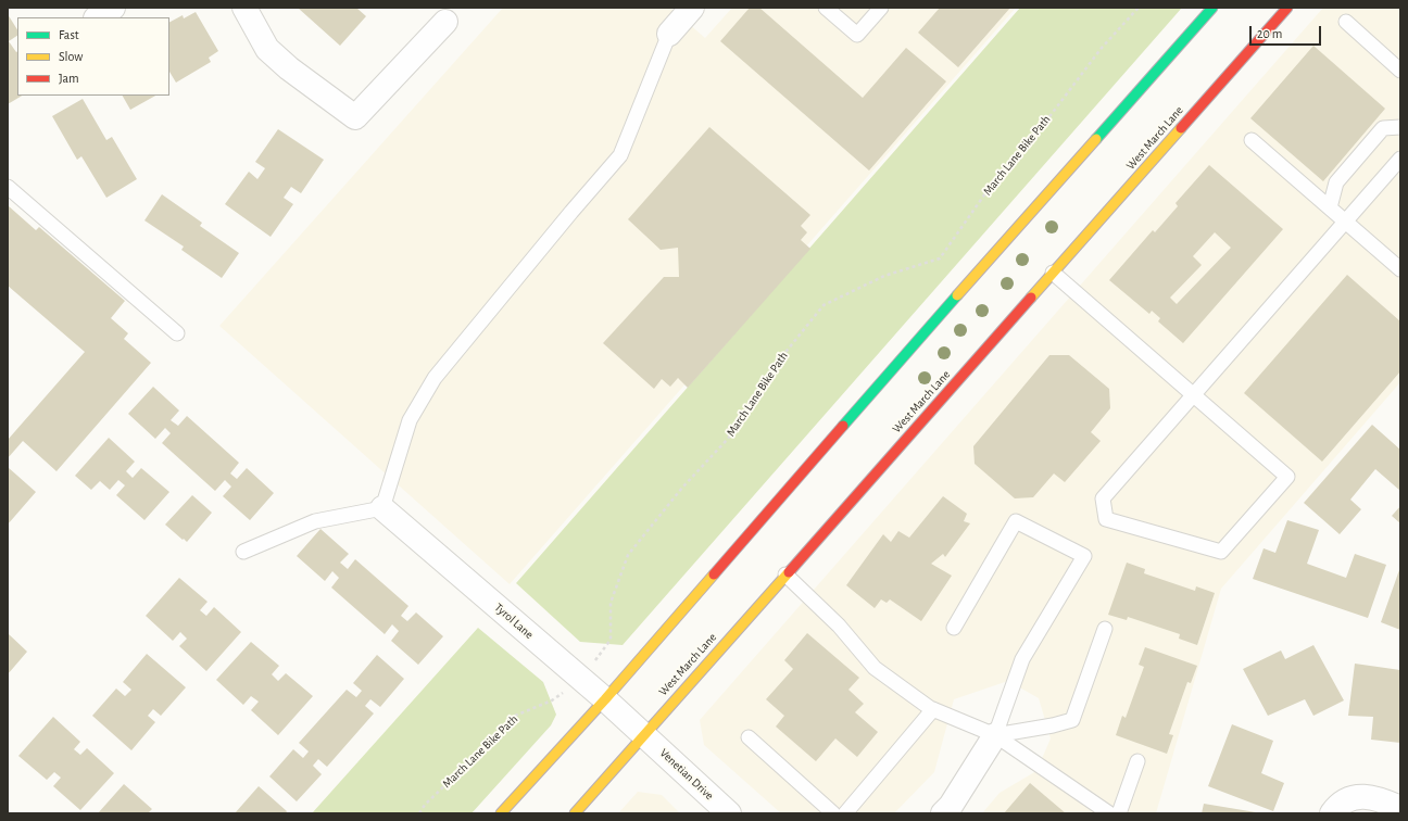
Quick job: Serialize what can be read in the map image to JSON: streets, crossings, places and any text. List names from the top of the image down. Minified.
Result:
{"streets":{"main road":["West March Lane"],"street":["Tyrol Lane","Venetian Drive"],"path":["March Lane Bike Path"]},"crossings":[["West March Lane","Tyrol Lane"],["West March Lane","Venetian Drive"],["March Lane Bike Path","Tyrol Lane"],["Tyrol Lane","Venetian Drive"]],"legend":["Fast","Slow","Jam"],"scale_bar":"20 m"}
